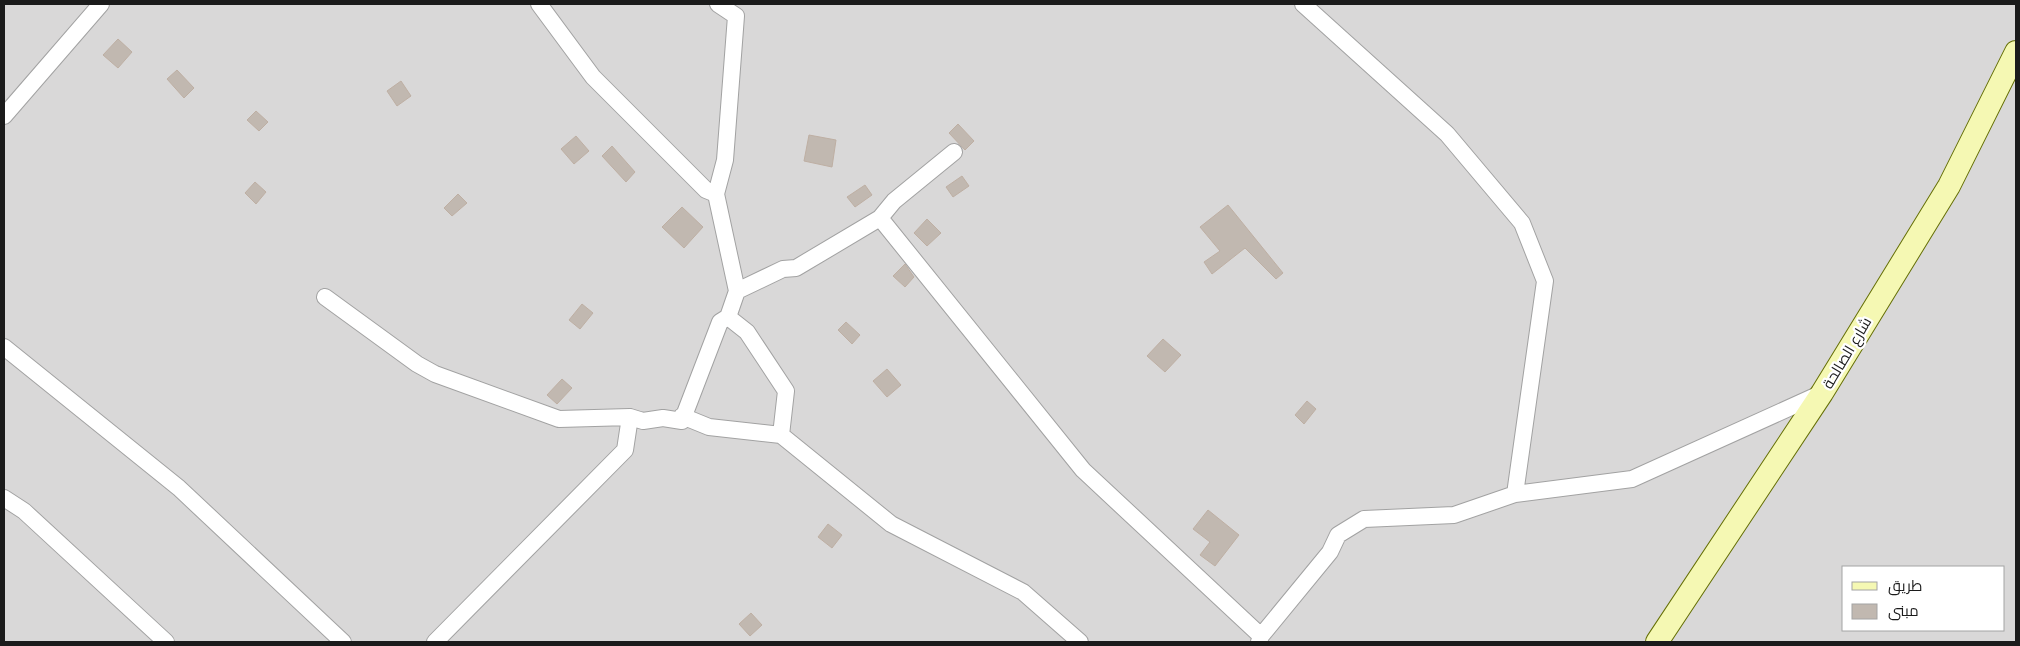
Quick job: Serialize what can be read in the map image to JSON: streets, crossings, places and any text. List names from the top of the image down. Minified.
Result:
{"streets":{"main road":["شارع الصالحة"]},"legend":["طريق","مبنى"]}
